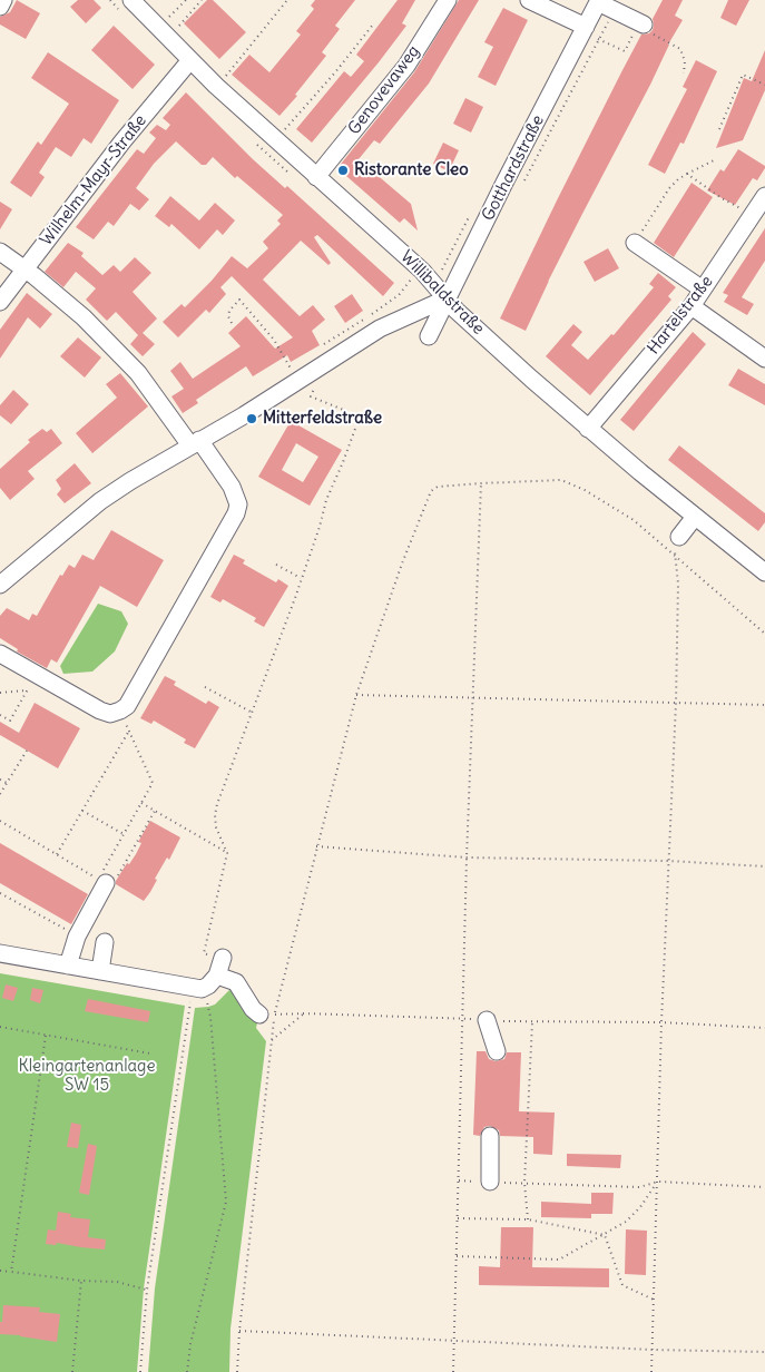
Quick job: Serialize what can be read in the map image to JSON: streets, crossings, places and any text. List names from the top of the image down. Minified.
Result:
{"streets":{"street":["Genovevaweg","Gotthardstraße","Wilhelm-Mayr-Straße","Willibaldstraße","Hartelstraße"]},"crossings":[["Genovevaweg","Willibaldstraße"],["Gotthardstraße","Willibaldstraße"],["Wilhelm-Mayr-Straße","Willibaldstraße"],["Willibaldstraße","Hartelstraße"]],"parks":["Kleingartenanlage SW 15"],"places":["Ristorante Cleo","Mitterfeldstraße"]}
